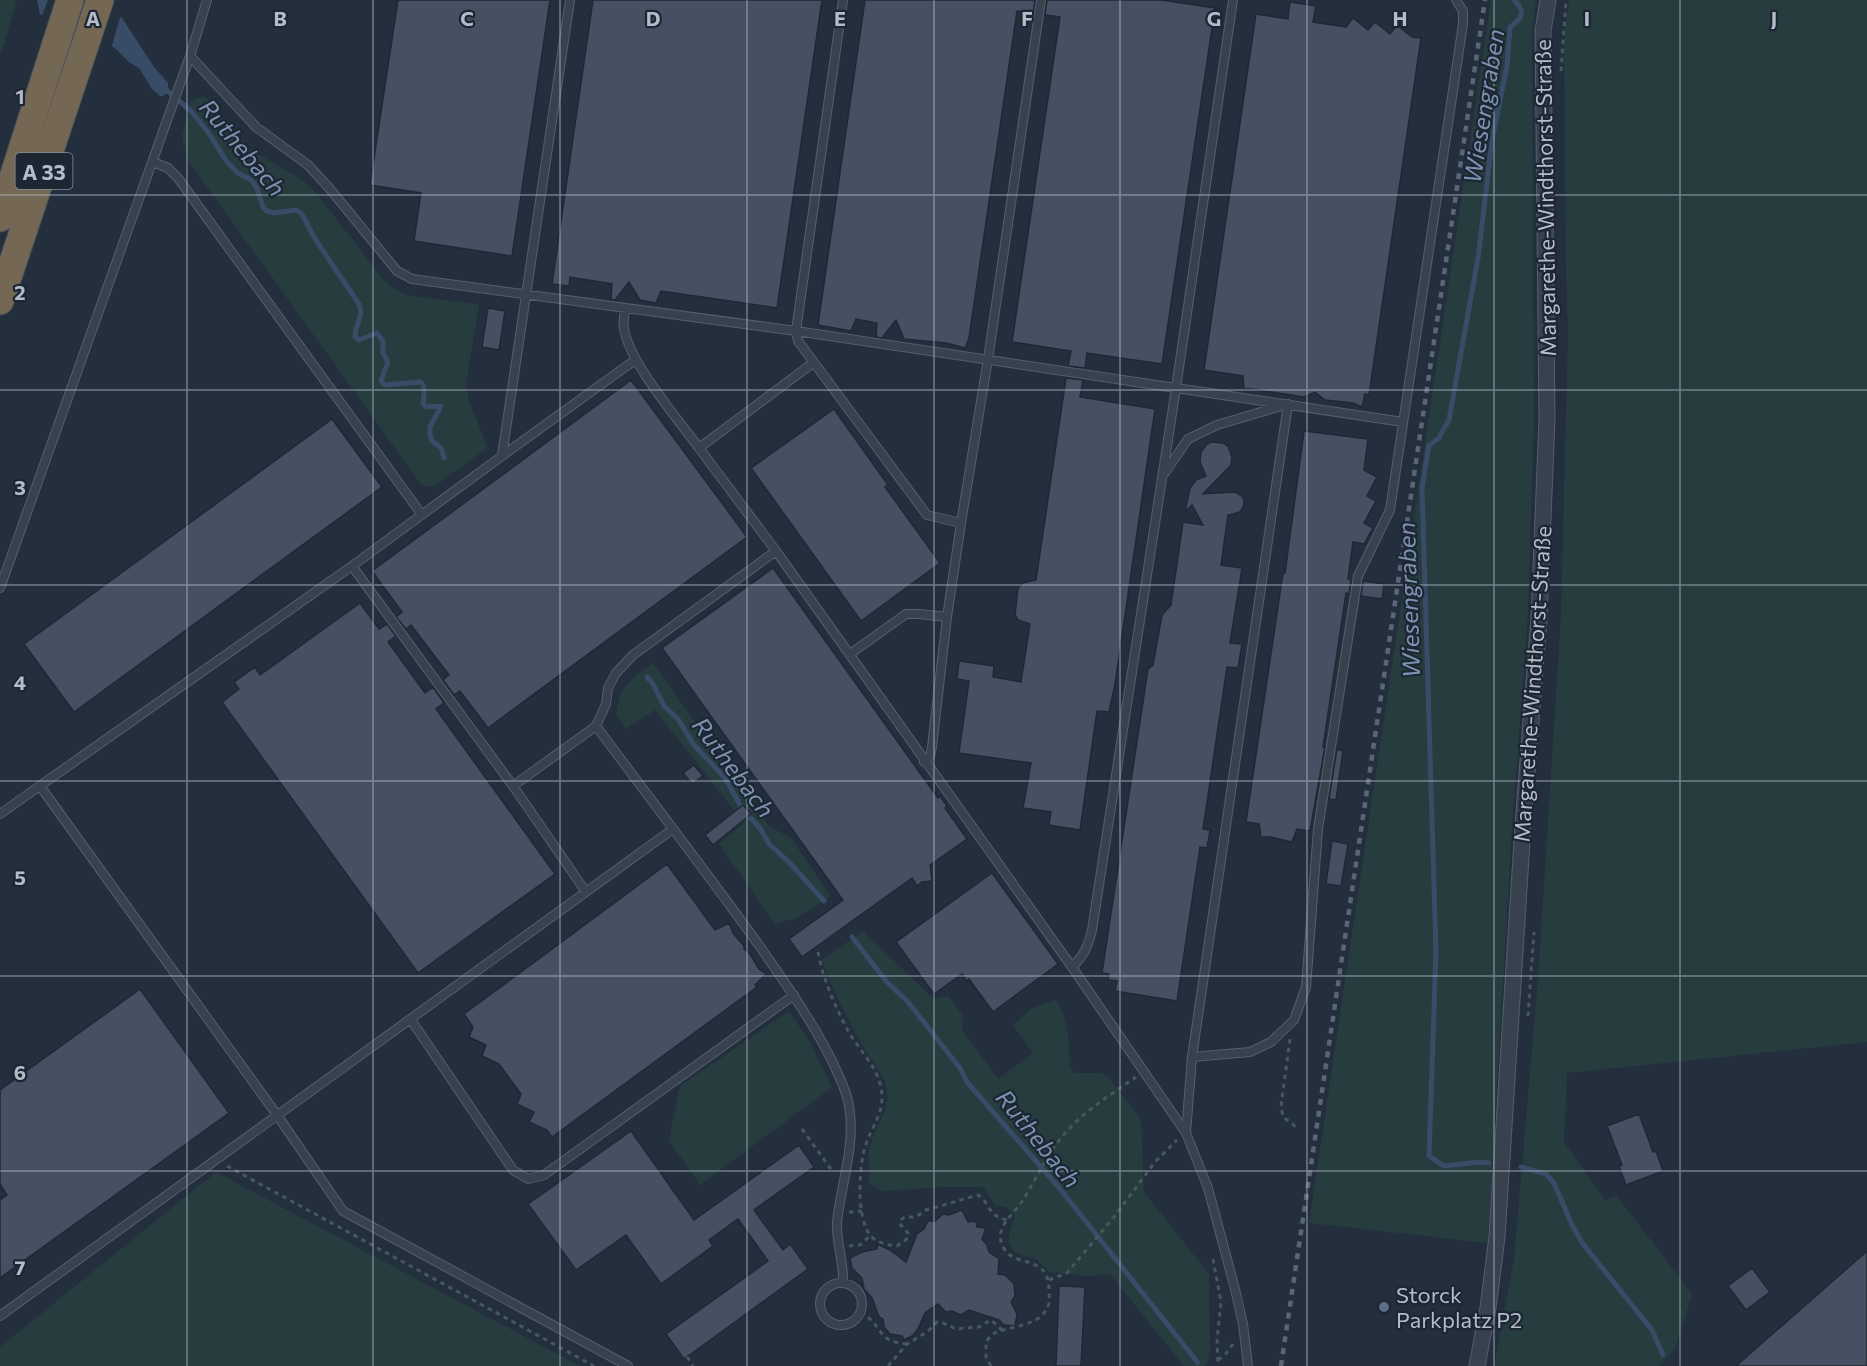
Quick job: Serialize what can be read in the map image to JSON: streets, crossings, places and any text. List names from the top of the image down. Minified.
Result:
{"streets":{"highway":["A 33"],"street":["Margarethe-Windthorst-Straße"]},"water":["Wiesengraben","Ruthebach"],"places":["Storck Parkplatz P2"],"grid":{"columns":["A","B","C","D","E","F","G","H","I","J"],"rows":["1","2","3","4","5","6","7"]}}
